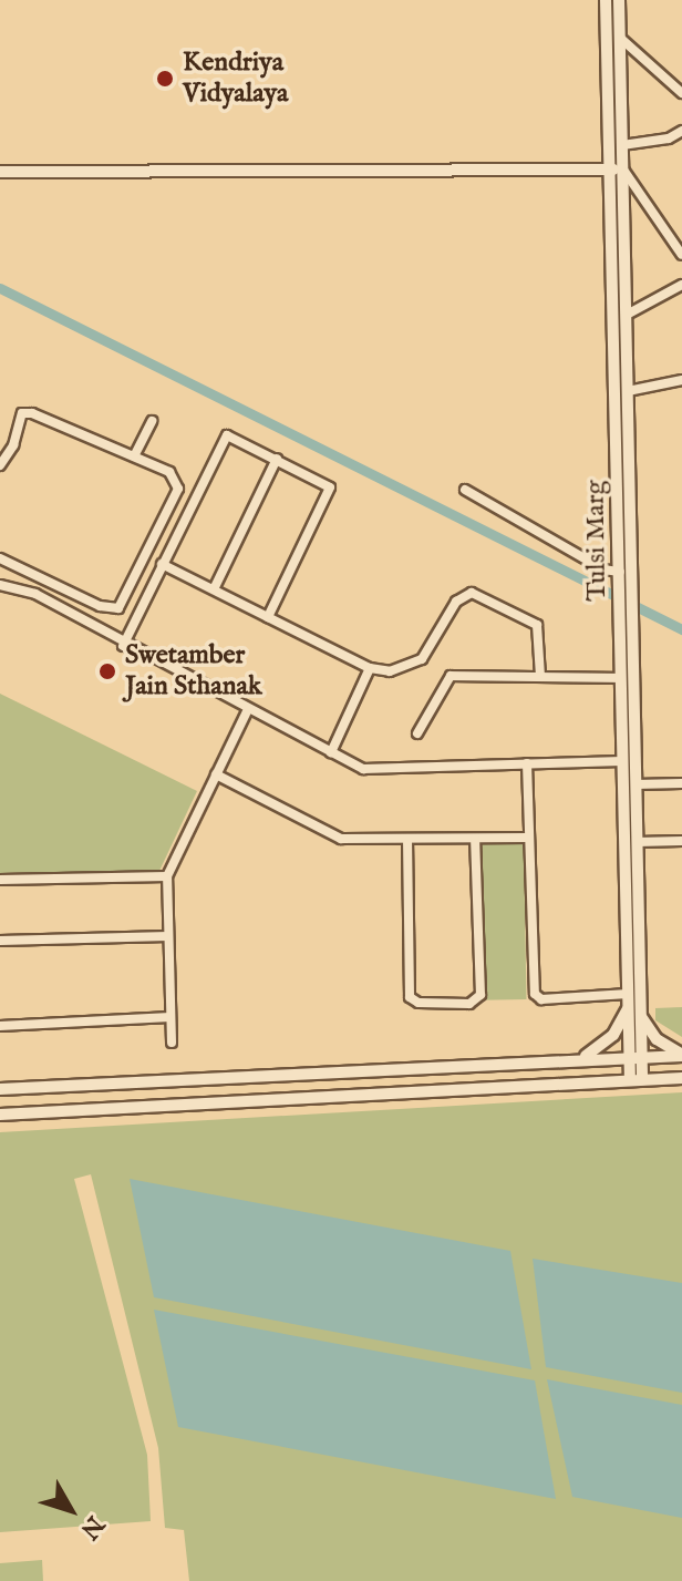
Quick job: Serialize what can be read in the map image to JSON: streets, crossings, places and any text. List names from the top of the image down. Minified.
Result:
{"streets":{"street":["Tulsi Marg"]},"places":["Kendriya Vidyalaya","Swetamber Jain Sthanak"],"north":"bottom right"}
